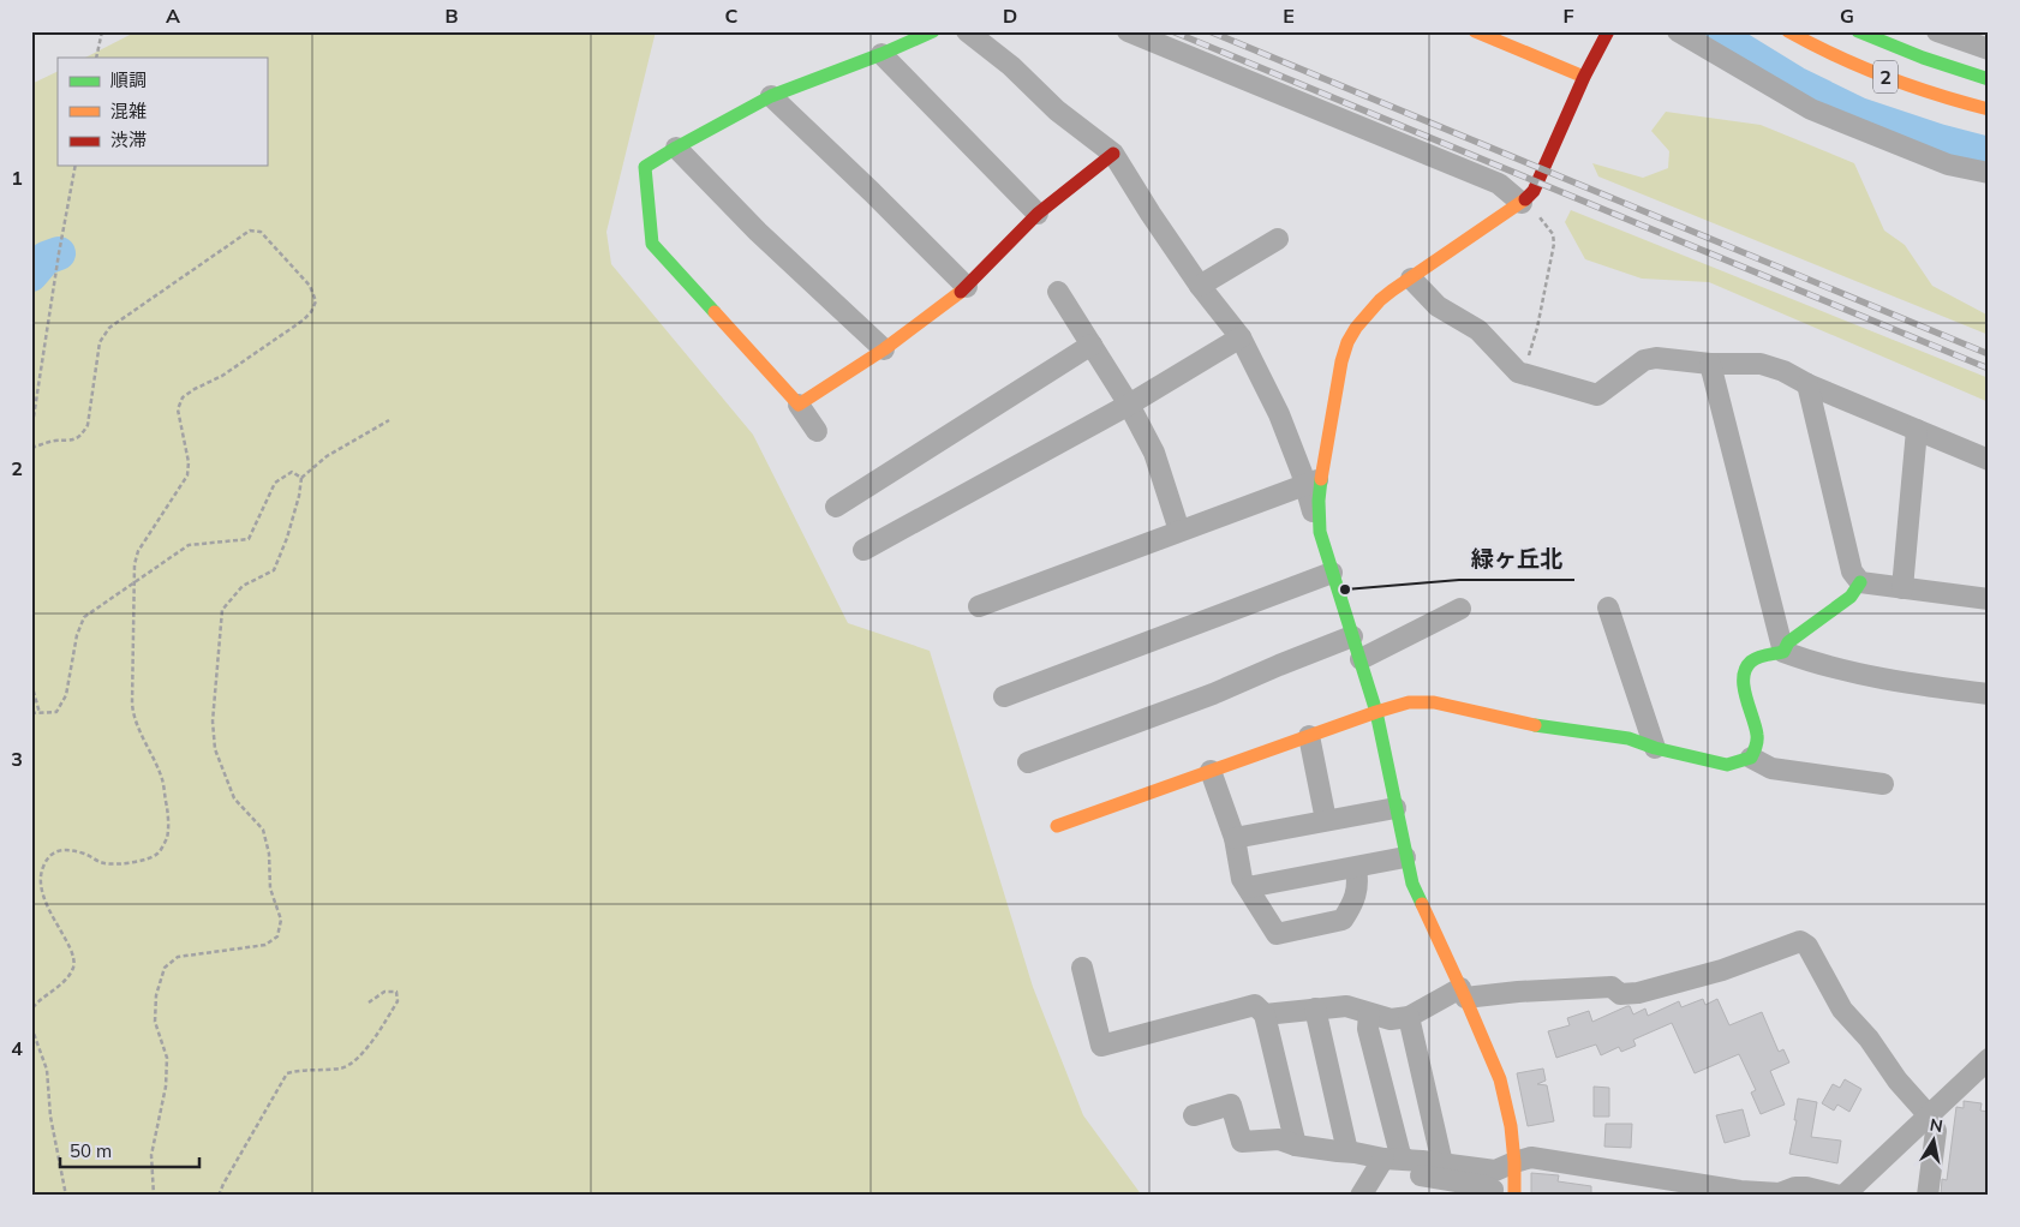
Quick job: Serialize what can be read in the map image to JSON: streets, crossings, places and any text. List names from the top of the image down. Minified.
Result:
{"streets":{"main road":["2"]},"places":["緑ヶ丘北"],"legend":["順調","混雑","渋滞"],"scale_bar":"50 m","north":"top","grid":{"columns":["A","B","C","D","E","F","G"],"rows":["1","2","3","4"]}}
